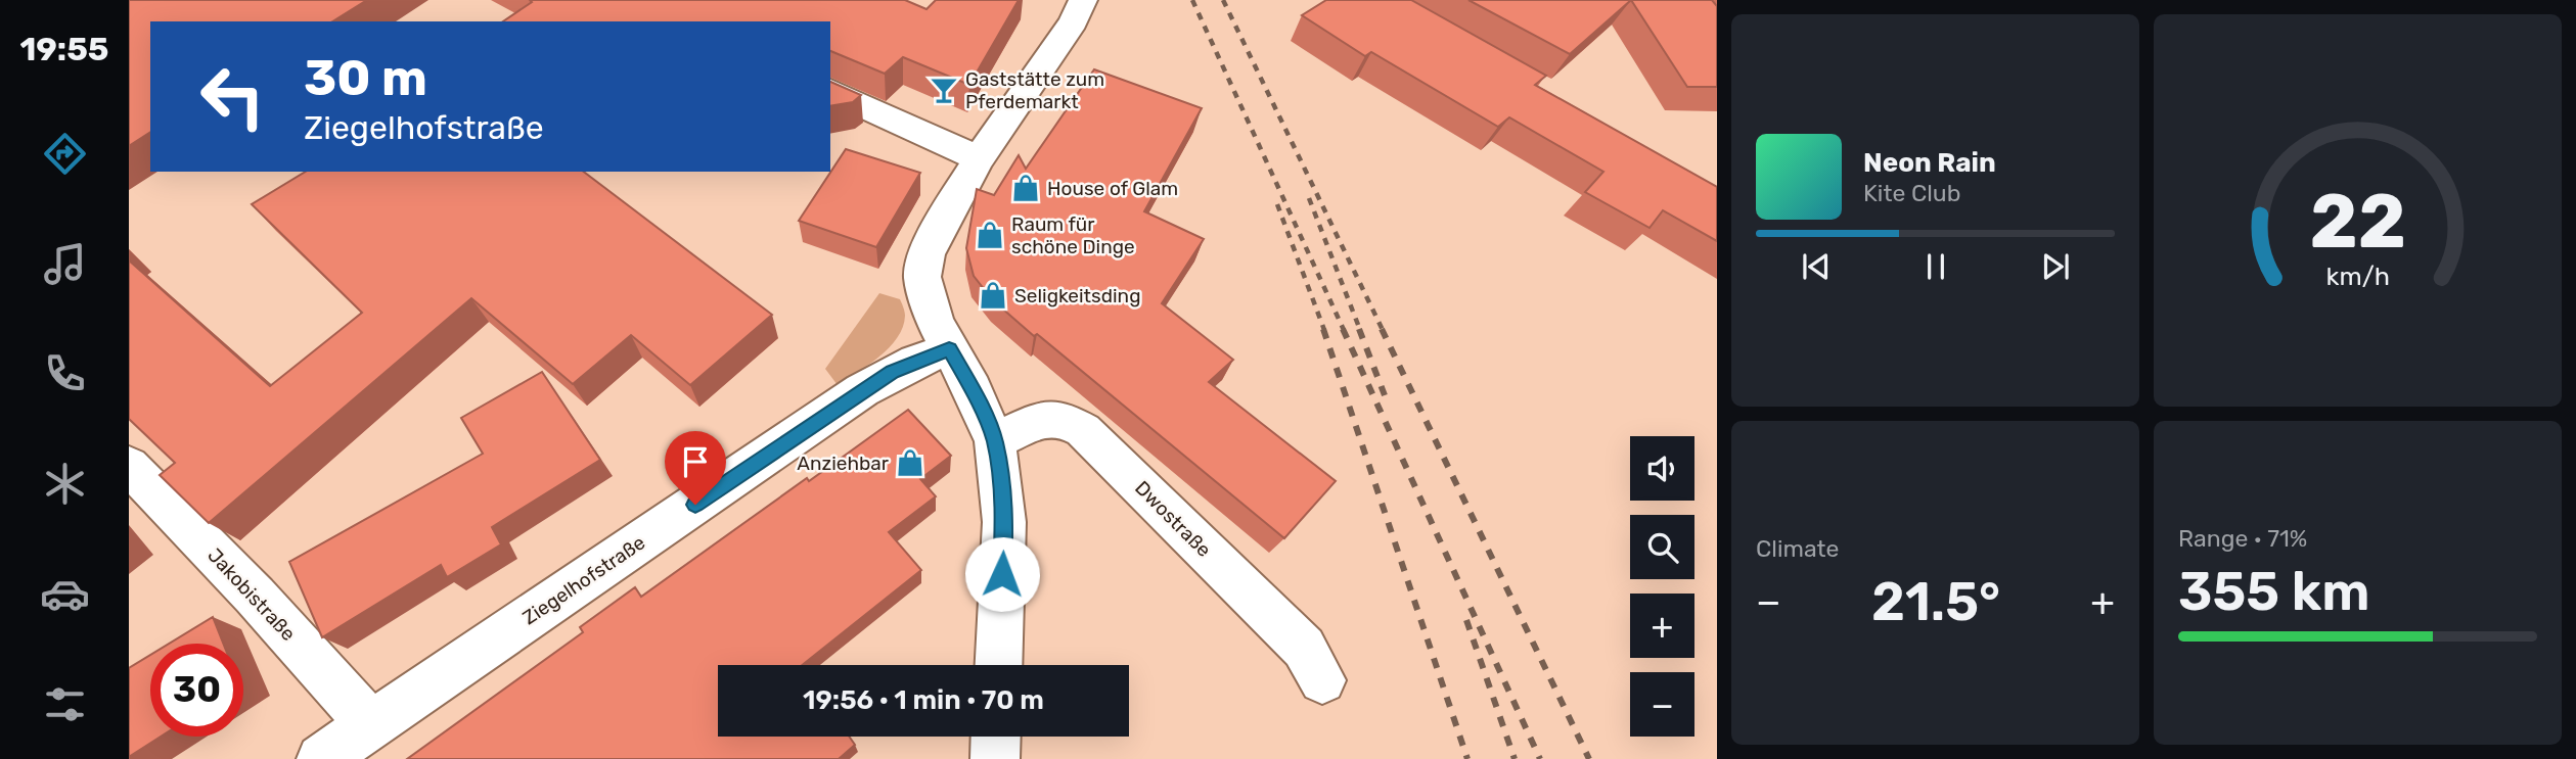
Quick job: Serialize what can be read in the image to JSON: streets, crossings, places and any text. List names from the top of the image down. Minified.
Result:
{"streets":{"street":["Dwostraße","Ziegelhofstraße","Jakobistraße"]},"crossings":[["Ziegelhofstraße","Jakobistraße"]],"places":{"bar":["Gaststätte zum Pferdemarkt"],"shop":["House of Glam","Raum für schöne Dinge","Seligkeitsding","Anziehbar"]},"page":{"tabs":"19:55","turn":["30 m","Ziegelhofstraße"],"song":["Neon Rain","Kite Club"],"tile":["Climate",["Range · 71%","355 km"]],"map_buttons":["+","−"],"heat":["−","21.5°","+"],"limit":"30","trip":"19:56 · 1 min · 70 m","gauge":["22","km/h"]}}
